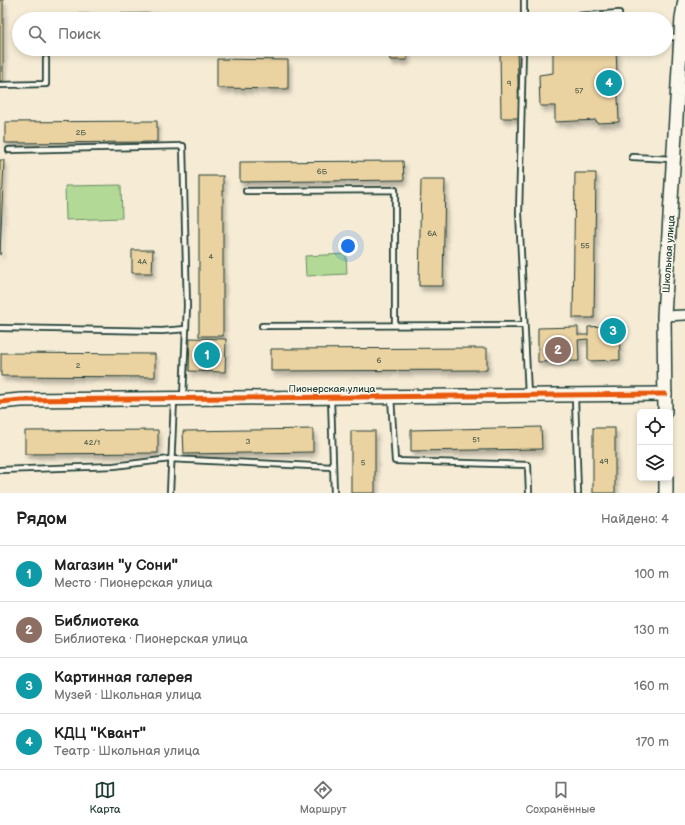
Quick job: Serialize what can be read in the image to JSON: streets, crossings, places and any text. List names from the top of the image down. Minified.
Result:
{"streets":{"street":["Школьная улица","Пионерская улица"]},"crossings":[["Школьная улица","Пионерская улица"]],"house_numbers":["9","57","2Б","6Б","6А","55","4","4А","6","2","51","3","42/1","49","5"],"page":{"search":"Поиск","pins":["4","3","2","1"],"heading":["Рядом","Найдено: 4"],"list":[{"mark":"1","name":"Магазин \"у Сони\"","note":"Место · Пионерская улица","value":"100 m"},{"mark":"2","name":"Библиотека","note":"Библиотека · Пионерская улица","value":"130 m"},{"mark":"3","name":"Картинная галерея","note":"Музей · Школьная улица","value":"160 m"},{"mark":"4","name":"КДЦ \"Квант\"","note":"Театр · Школьная улица","value":"170 m"}],"nav":["Карта","Маршрут","Сохранённые"]}}
